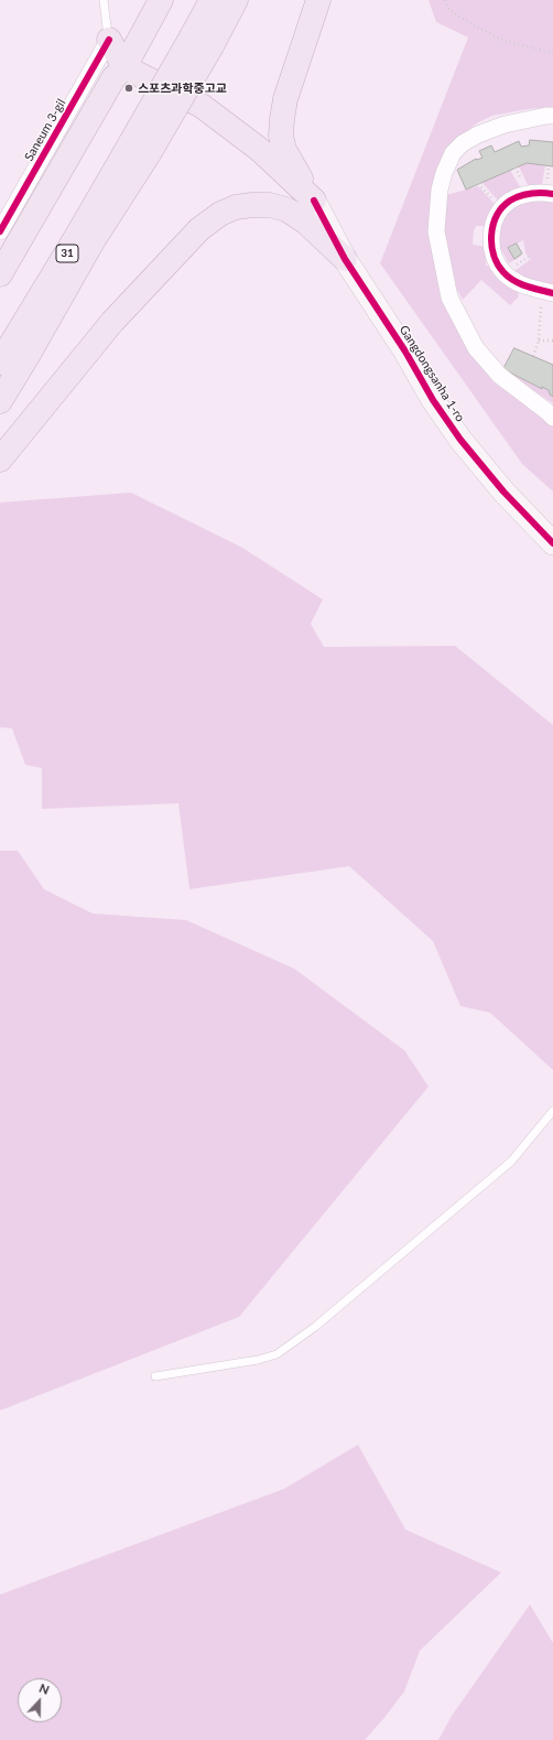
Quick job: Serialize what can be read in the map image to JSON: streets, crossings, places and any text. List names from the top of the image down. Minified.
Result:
{"streets":{"highway":["31"],"street":["Saneum 3-gil","Gangdongsanha 1-ro"]},"places":["스포츠과학중고교"],"north":"top"}
